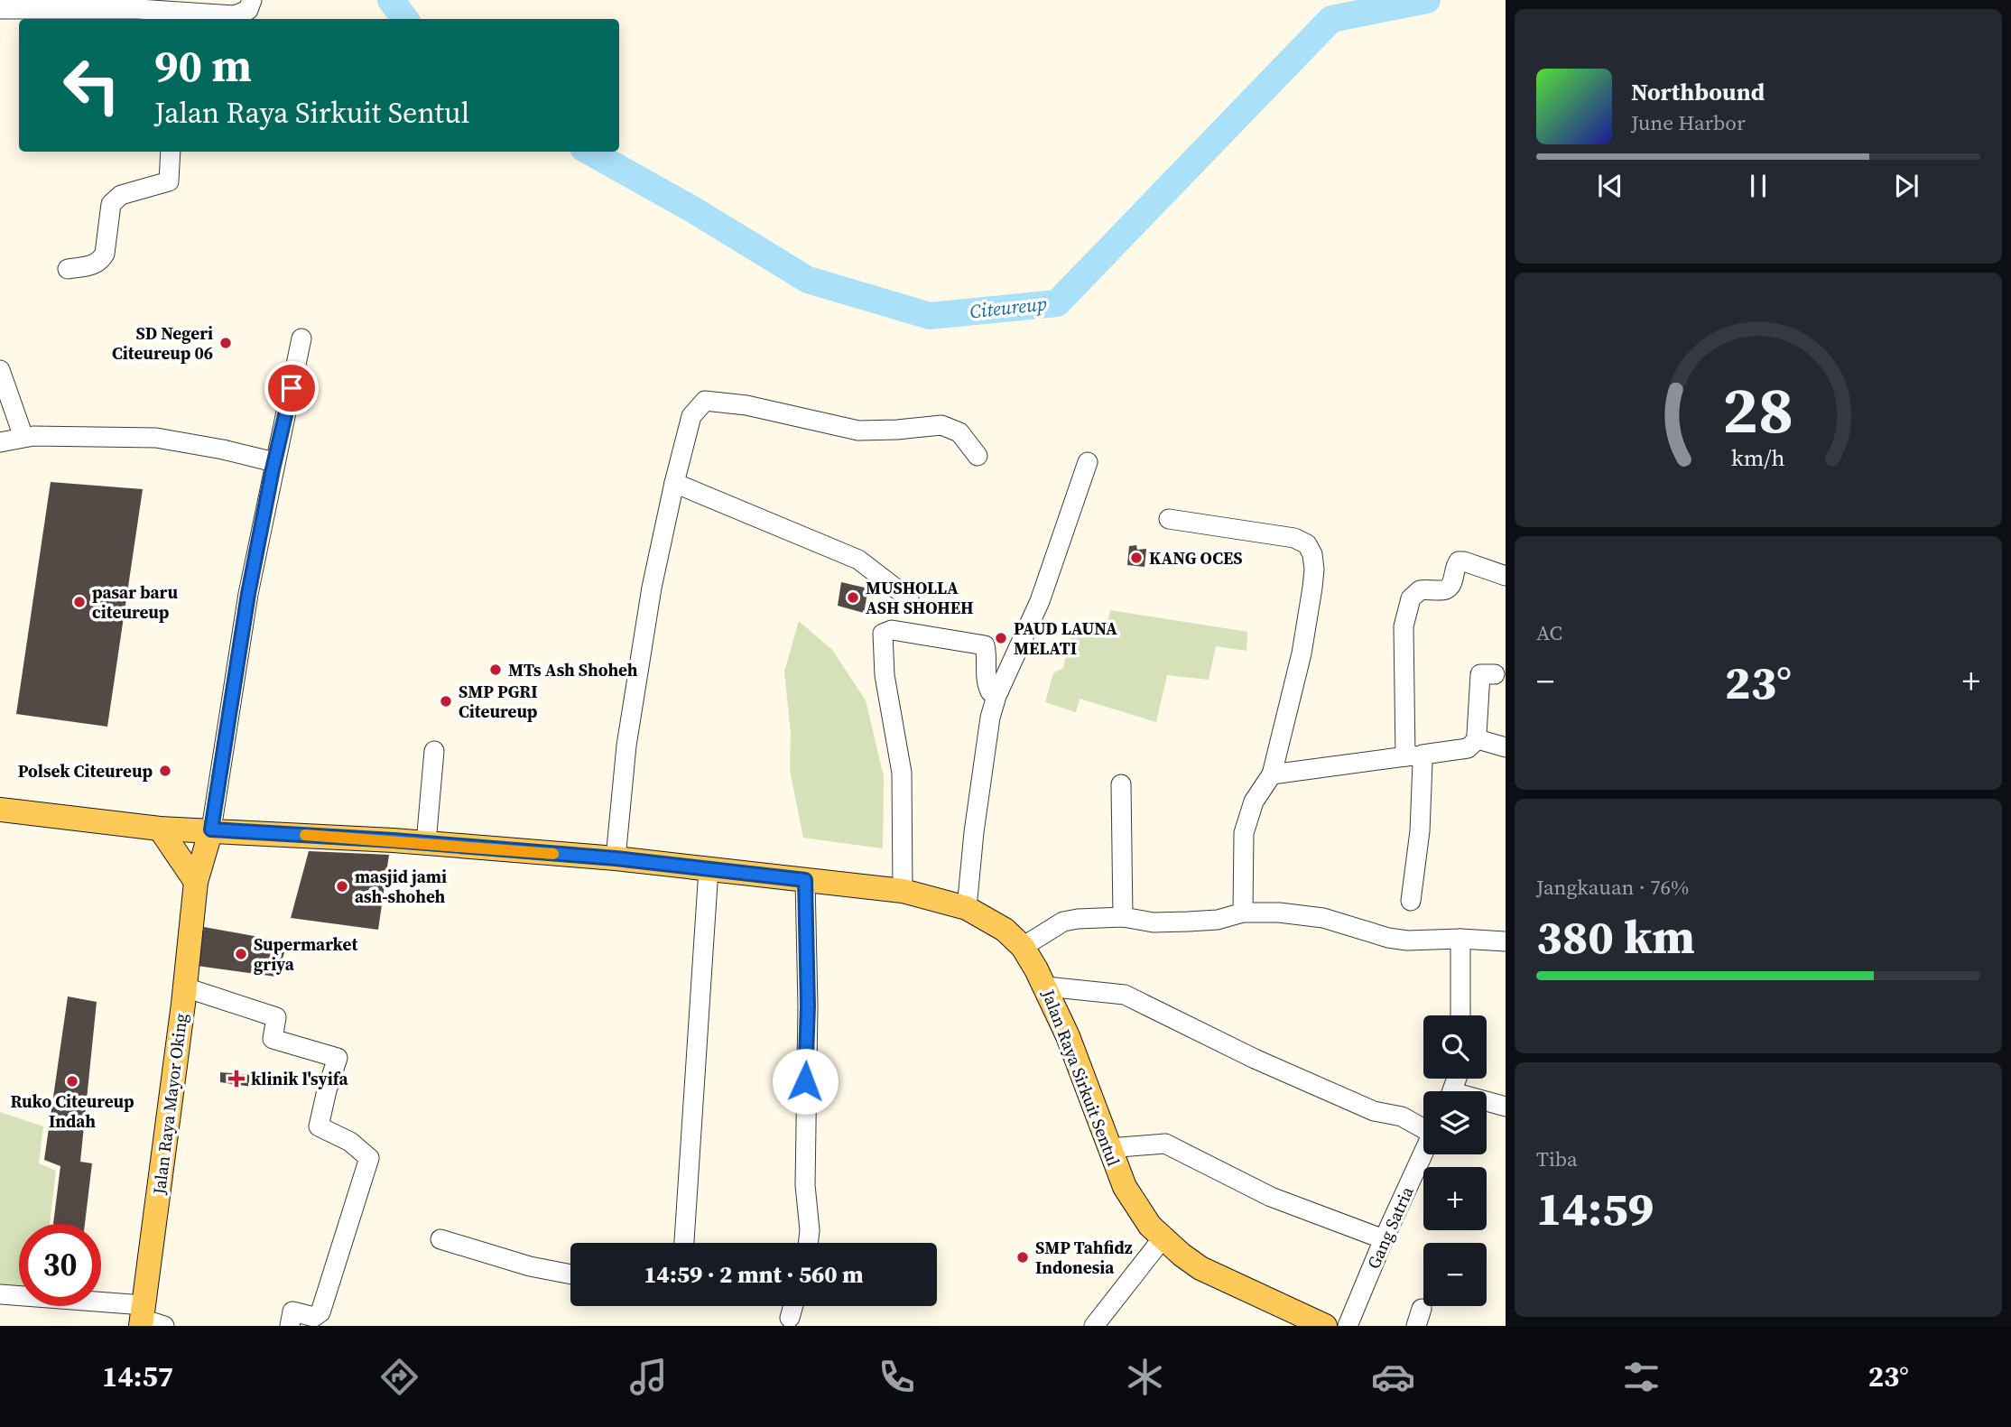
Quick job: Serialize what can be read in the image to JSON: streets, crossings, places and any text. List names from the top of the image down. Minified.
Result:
{"streets":{"main road":["Jalan Raya Sirkuit Sentul","Jalan Raya Mayor Oking"],"street":["Gang Satria"]},"crossings":[["Jalan Raya Sirkuit Sentul","Jalan Raya Mayor Oking"]],"water":["Citeureup"],"places":{"other":["SD Negeri Citeureup 06","KANG OCES","MUSHOLLA ASH SHOHEH","pasar baru citeureup","PAUD LAUNA MELATI","MTs Ash Shoheh","SMP PGRI Citeureup","Polsek Citeureup","masjid jami ash-shoheh","Supermarket griya","Ruko Citeureup Indah","SMP Tahfidz Indonesia"],"health":["klinik l'syifa"]},"page":{"turn":["90 m","Jalan Raya Sirkuit Sentul"],"song":["Northbound","June Harbor"],"tile":["AC",["Jangkauan · 76%","380 km"],["Tiba","14:59"]],"heat":["−","23°","+"],"map_buttons":["+","−"],"limit":"30","trip":"14:59 · 2 mnt · 560 m","tabs":["14:57","23°"],"gauge":["28","km/h"]}}
